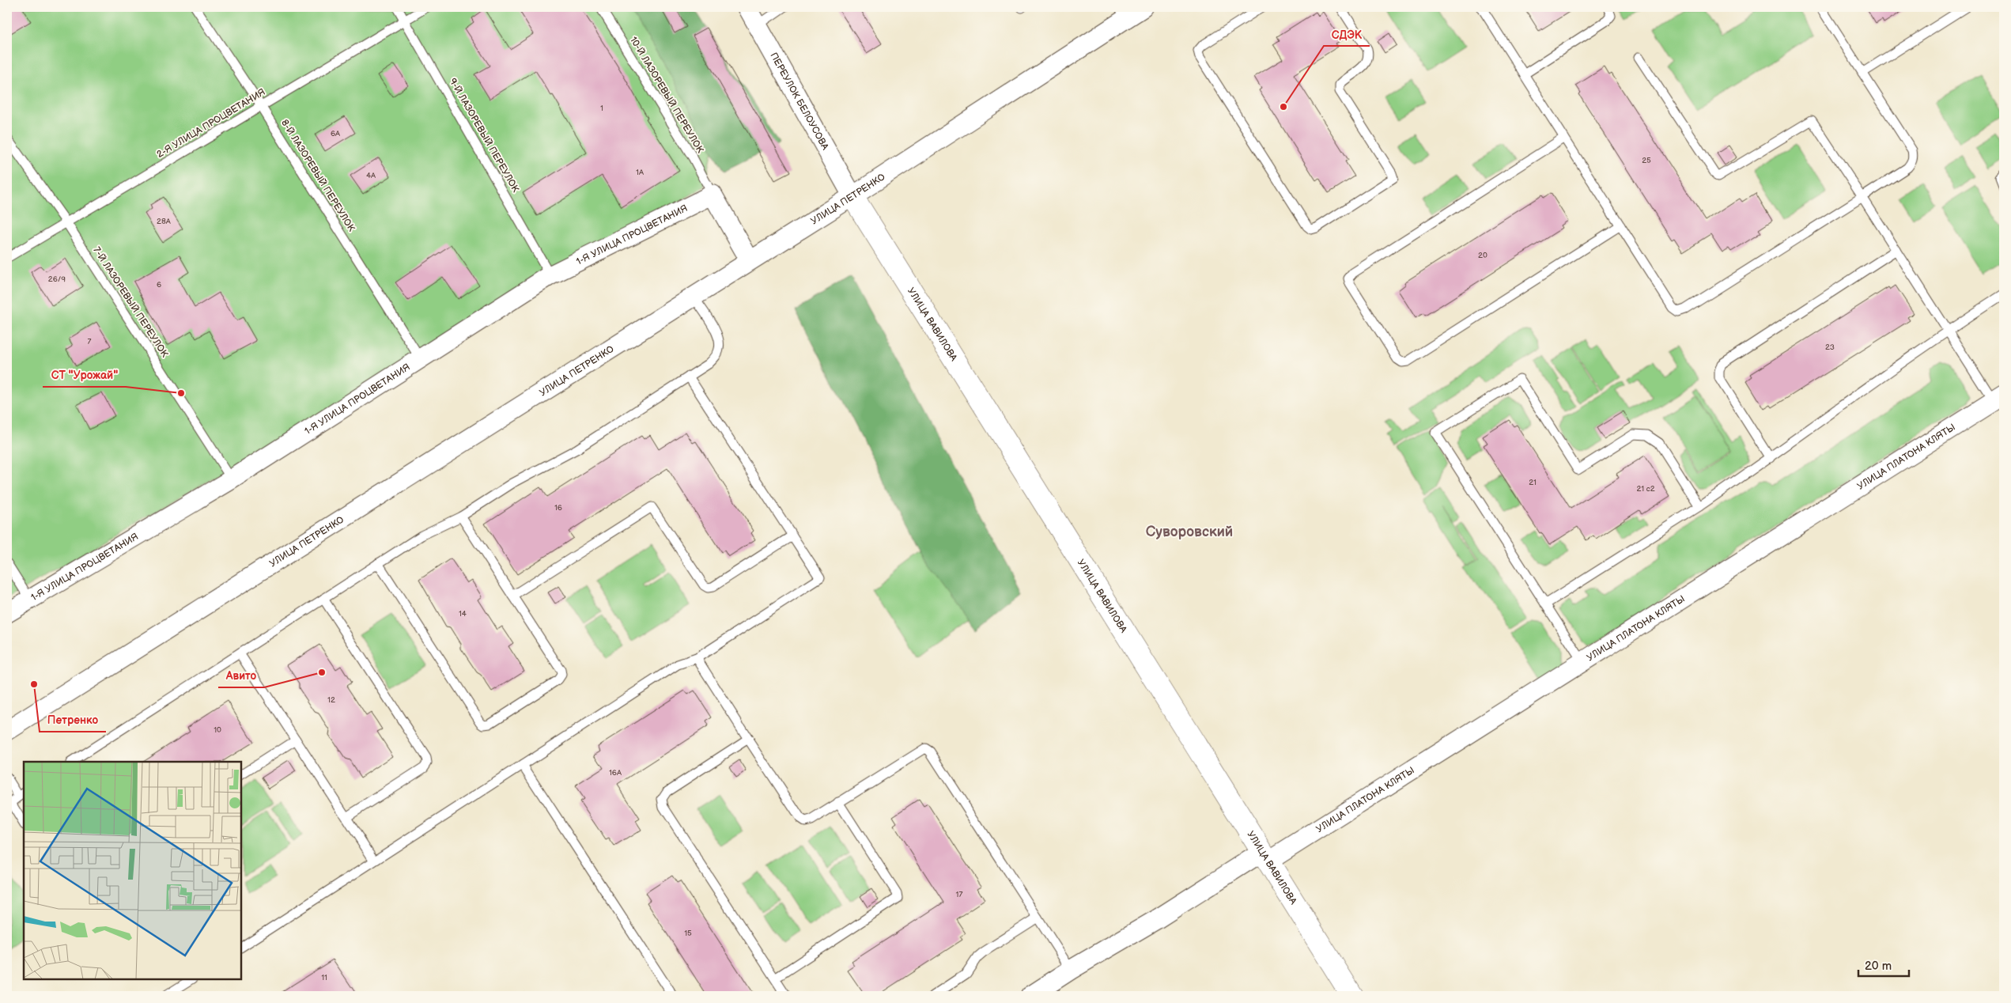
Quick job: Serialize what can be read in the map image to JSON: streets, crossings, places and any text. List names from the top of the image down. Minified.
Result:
{"streets":{"street":["ПЕРЕУЛОК БЕЛОУСОВА","УЛИЦА ПЕТРЕНКО","1-Я УЛИЦА ПРОЦВЕТАНИЯ","УЛИЦА ВАВИЛОВА","УЛИЦА ПЛАТОНА КЛЯТЫ"],"lane":["10-Й ЛАЗОРЕВЫЙ ПЕРЕУЛОК","2-Я УЛИЦА ПРОЦВЕТАНИЯ","9-Й ЛАЗОРЕВЫЙ ПЕРЕУЛОК","8-Й ЛАЗОРЕВЫЙ ПЕРЕУЛОК","7-Й ЛАЗОРЕВЫЙ ПЕРЕУЛОК"]},"crossings":[["10-Й ЛАЗОРЕВЫЙ ПЕРЕУЛОК","1-Я УЛИЦА ПРОЦВЕТАНИЯ"],["ПЕРЕУЛОК БЕЛОУСОВА","УЛИЦА ПЕТРЕНКО"],["ПЕРЕУЛОК БЕЛОУСОВА","УЛИЦА ВАВИЛОВА"],["2-Я УЛИЦА ПРОЦВЕТАНИЯ","9-Й ЛАЗОРЕВЫЙ ПЕРЕУЛОК"],["2-Я УЛИЦА ПРОЦВЕТАНИЯ","8-Й ЛАЗОРЕВЫЙ ПЕРЕУЛОК"],["2-Я УЛИЦА ПРОЦВЕТАНИЯ","7-Й ЛАЗОРЕВЫЙ ПЕРЕУЛОК"],["9-Й ЛАЗОРЕВЫЙ ПЕРЕУЛОК","1-Я УЛИЦА ПРОЦВЕТАНИЯ"],["8-Й ЛАЗОРЕВЫЙ ПЕРЕУЛОК","1-Я УЛИЦА ПРОЦВЕТАНИЯ"],["УЛИЦА ПЕТРЕНКО","УЛИЦА ВАВИЛОВА"],["1-Я УЛИЦА ПРОЦВЕТАНИЯ","7-Й ЛАЗОРЕВЫЙ ПЕРЕУЛОК"],["УЛИЦА ВАВИЛОВА","УЛИЦА ПЛАТОНА КЛЯТЫ"]],"districts":["Суворовский"],"places":["СДЭК","СТ \"Урожай\"","Авито","Петренко"],"house_numbers":["1","6А","25","1А","4А","28А","20","26/9","6","7","23","21","21 с2","16","14","12","10","16А","17","15","11"],"scale_bar":"20 m"}
